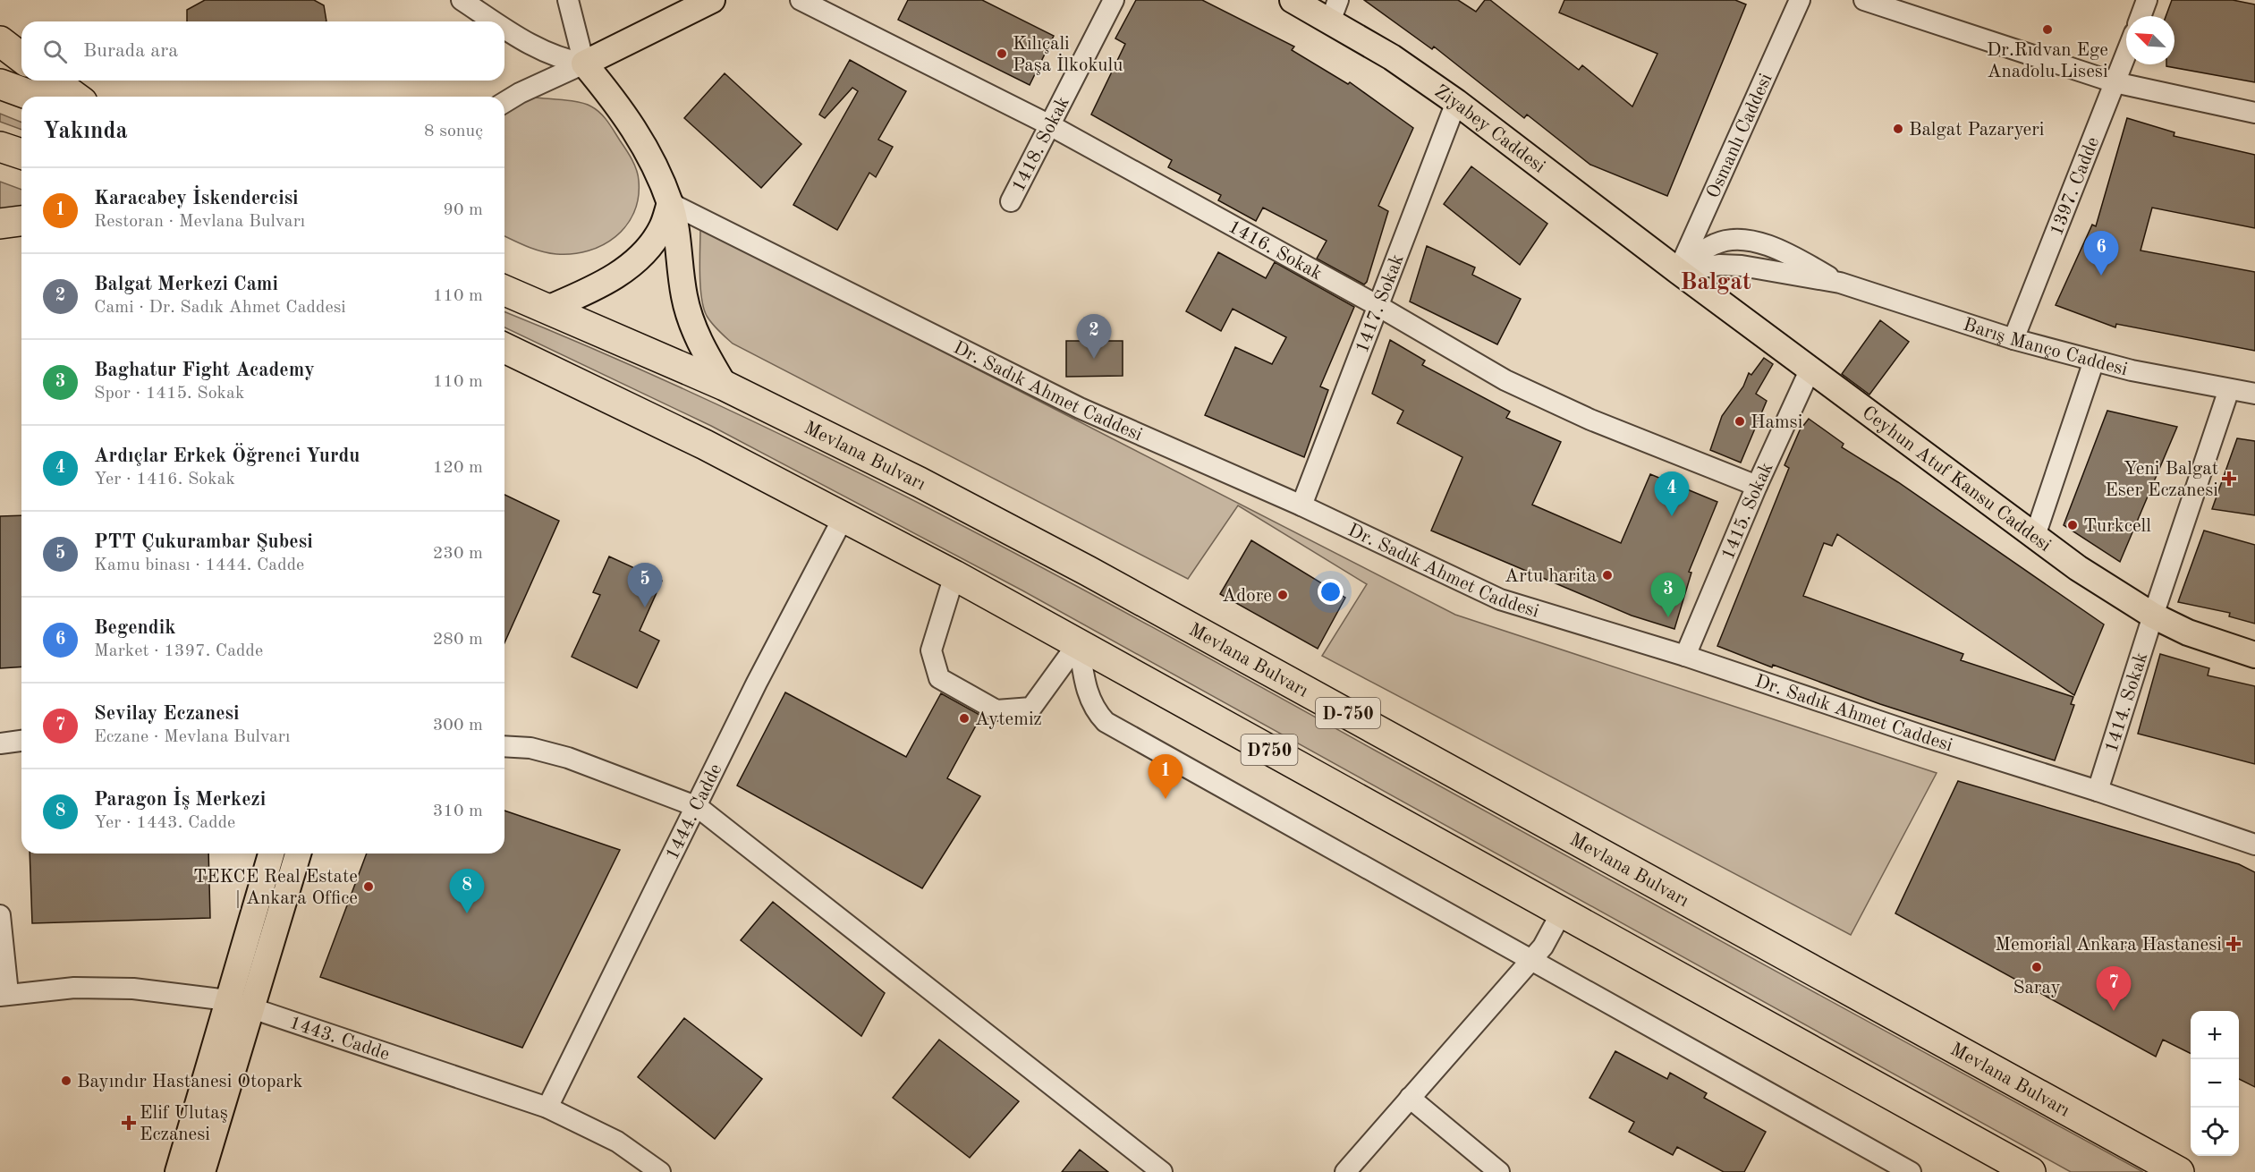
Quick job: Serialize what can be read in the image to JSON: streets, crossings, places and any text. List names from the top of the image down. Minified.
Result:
{"streets":{"highway":["Mevlana Bulvarı","D-750","D750"],"main road":["Ziyabey Caddesi","Ceyhun Atuf Kansu Caddesi"],"street":["Osmanlı Caddesi","1418. Sokak","1397. Cadde","1416. Sokak","1417. Sokak","Barış Manço Caddesi","Dr. Sadık Ahmet Caddesi","1415. Sokak","1414. Sokak","1444. Cadde","1443. Cadde"]},"crossings":[["Ziyabey Caddesi","Osmanlı Caddesi"],["Ziyabey Caddesi","1417. Sokak"],["Ziyabey Caddesi","Barış Manço Caddesi"],["Ziyabey Caddesi","Ceyhun Atuf Kansu Caddesi"],["Osmanlı Caddesi","Barış Manço Caddesi"],["Osmanlı Caddesi","Ceyhun Atuf Kansu Caddesi"],["1418. Sokak","1416. Sokak"],["1397. Cadde","Barış Manço Caddesi"],["1416. Sokak","1417. Sokak"],["1416. Sokak","1415. Sokak"],["1417. Sokak","Dr. Sadık Ahmet Caddesi"],["Barış Manço Caddesi","Ceyhun Atuf Kansu Caddesi"],["Barış Manço Caddesi","1414. Sokak"],["Dr. Sadık Ahmet Caddesi","1415. Sokak"],["Dr. Sadık Ahmet Caddesi","1414. Sokak"],["Ceyhun Atuf Kansu Caddesi","1415. Sokak"],["Ceyhun Atuf Kansu Caddesi","1414. Sokak"],["D750","1444. Cadde"],["1444. Cadde","1443. Cadde"]],"districts":["Balgat"],"places":{"other":["Dr.Rıdvan Ege Anadolu Lisesi","Kılıçali Paşa İlkokulu","Balgat Pazaryeri","Hamsi","Turkcell","Artu harita","Adore","Aytemiz","TEKCE Real Estate | Ankara Office","Saray","Bayındır Hastanesi Otopark"],"health":["Yeni Balgat Eser Eczanesi","Memorial Ankara Hastanesi","Elif Ulutaş Eczanesi"]},"north":"top left","page":{"search":"Burada ara","heading":["Yakında","8 sonuç"],"list":[{"mark":"1","name":"Karacabey İskendercisi","note":"Restoran · Mevlana Bulvarı","value":"90 m"},{"mark":"2","name":"Balgat Merkezi Cami","note":"Cami · Dr. Sadık Ahmet Caddesi","value":"110 m"},{"mark":"3","name":"Baghatur Fight Academy","note":"Spor · 1415. Sokak","value":"110 m"},{"mark":"4","name":"Ardıçlar Erkek Öğrenci Yurdu","note":"Yer · 1416. Sokak","value":"120 m"},{"mark":"5","name":"PTT Çukurambar Şubesi","note":"Kamu binası · 1444. Cadde","value":"230 m"},{"mark":"6","name":"Begendik","note":"Market · 1397. Cadde","value":"280 m"},{"mark":"7","name":"Sevilay Eczanesi","note":"Eczane · Mevlana Bulvarı","value":"300 m"},{"mark":"8","name":"Paragon İş Merkezi","note":"Yer · 1443. Cadde","value":"310 m"}],"pins":["6","2","4","5","3","1","8","7"],"map_buttons":["+","−"]}}
